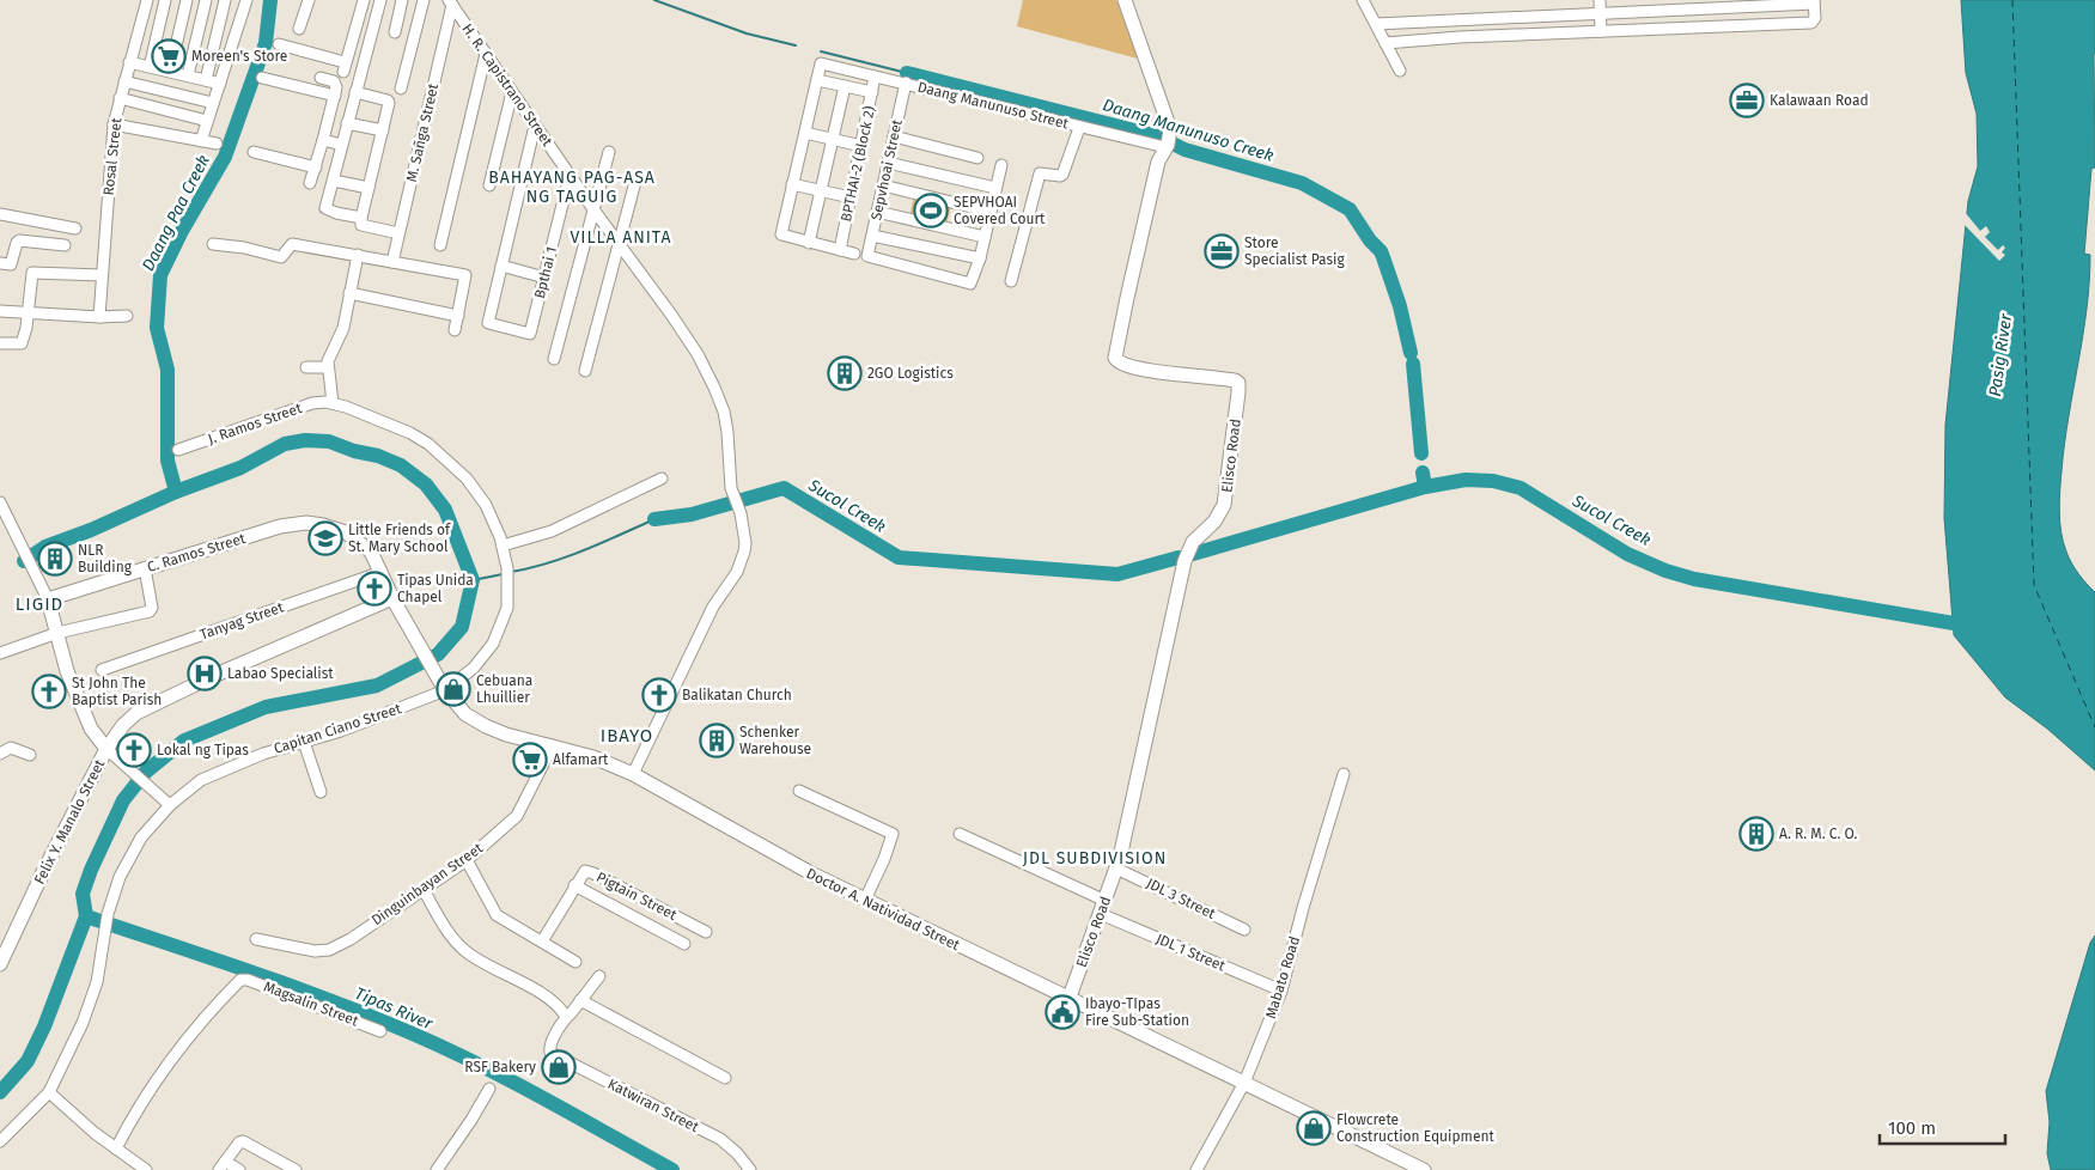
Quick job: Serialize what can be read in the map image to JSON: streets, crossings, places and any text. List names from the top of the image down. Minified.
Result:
{"streets":{"main road":["Elisco Road","C. Ramos Street","Felix Y. Manalo Street","Doctor A. Natividad Street"],"street":["H. R. Capistrano Street","Daang Manunuso Street","M. Sañga Street","Rosal Street","BPTHAI-2 (Block 2)","Sepvhoai Street","Bpthai 1","J. Ramos Street","Tanyag Street","Capitan Ciano Street","Dinguinbayan Street","Pigtain Street","JDL 3 Street","JDL 1 Street","Mabato Road","Magsalin Street","Katwiran Street"]},"crossings":[["H. R. Capistrano Street","M. Sañga Street"],["H. R. Capistrano Street","Bpthai 1"],["H. R. Capistrano Street","Doctor A. Natividad Street"],["Daang Manunuso Street","BPTHAI-2 (Block 2)"],["Daang Manunuso Street","Sepvhoai Street"],["Daang Manunuso Street","Elisco Road"],["J. Ramos Street","Capitan Ciano Street"],["J. Ramos Street","Doctor A. Natividad Street"],["Elisco Road","JDL 3 Street"],["Elisco Road","Doctor A. Natividad Street"],["Elisco Road","JDL 1 Street"],["C. Ramos Street","Doctor A. Natividad Street"],["Tanyag Street","Doctor A. Natividad Street"],["Capitan Ciano Street","Doctor A. Natividad Street"],["Felix Y. Manalo Street","Doctor A. Natividad Street"],["Dinguinbayan Street","Doctor A. Natividad Street"],["Doctor A. Natividad Street","Mabato Road"],["JDL 1 Street","Mabato Road"]],"districts":["BAHAYANG PAG-ASA NG TAGUIG","VILLA ANITA","LIGID","IBAYO","JDL SUBDIVISION"],"water":["Daang Manunuso Creek","Daang Paa Creek","Pasig River","Sucol Creek","Tipas River"],"places":{"supermarket":["Moreen's Store","Alfamart"],"office":["Kalawaan Road","Store Specialist Pasig"],"sports":["SEPVHOAI Covered Court"],"building":["2GO Logistics","NLR Building","Schenker Warehouse","A. R. M. C. O."],"school or university":["Little Friends of St. Mary School"],"church":["Tipas Unida Chapel","St John The Baptist Parish","Balikatan Church","Lokal ng Tipas"],"hospital":["Labao Specialist"],"shop":["Cebuana Lhuillier","RSF Bakery","Flowcrete Construction Equipment"],"public building":["Ibayo-TIpas Fire Sub-Station"]},"scale_bar":"100 m"}
